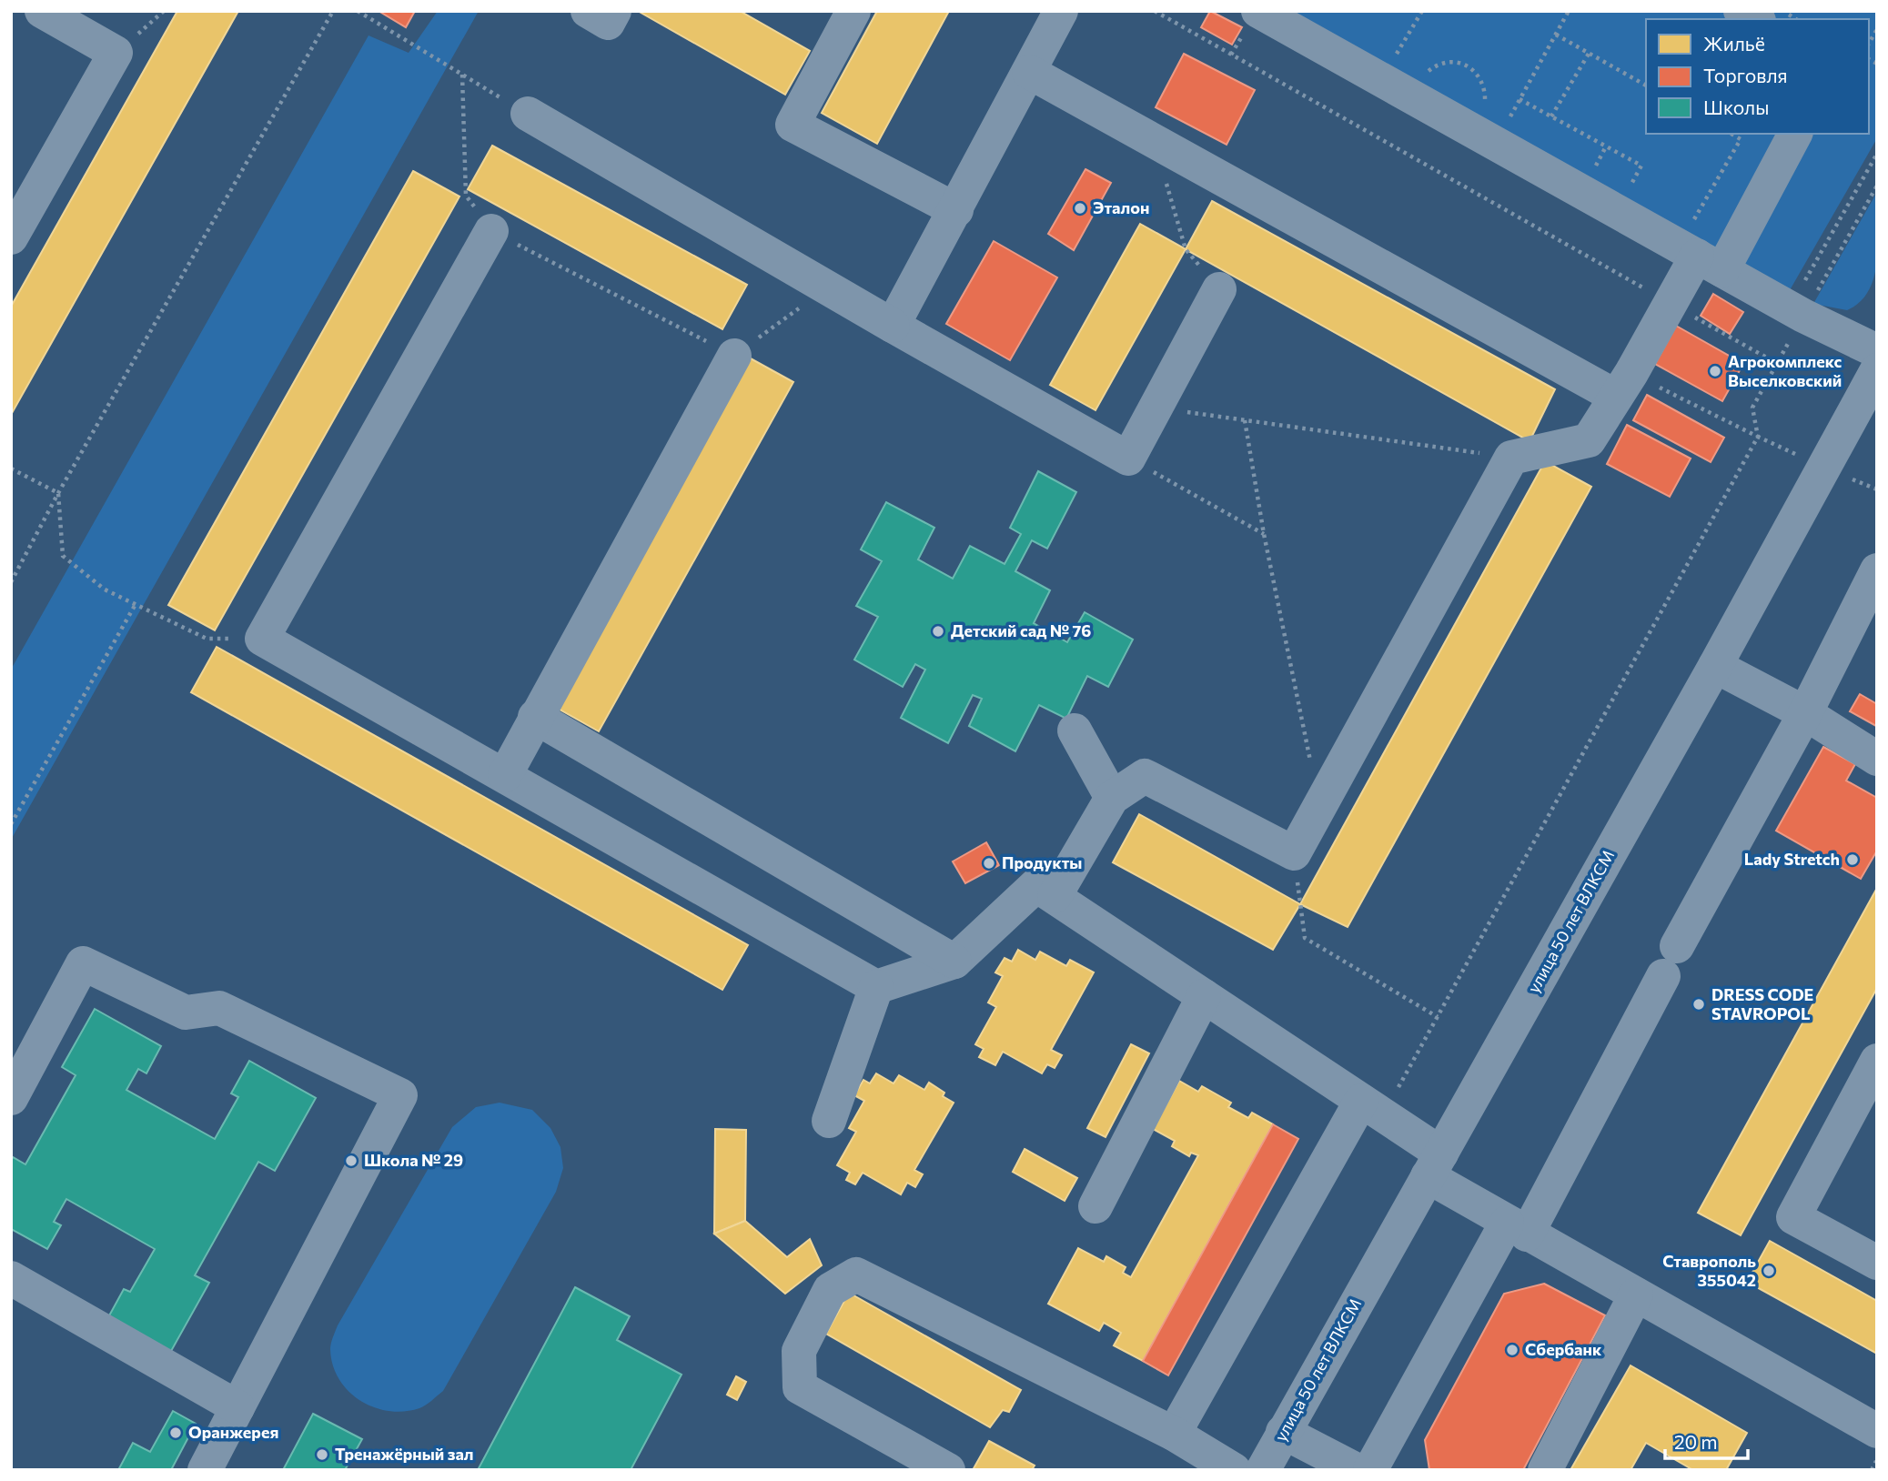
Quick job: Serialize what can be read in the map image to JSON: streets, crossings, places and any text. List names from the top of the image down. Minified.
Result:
{"streets":{"street":["улица 50 лет ВЛКСМ"]},"places":["Эталон","Агрокомплекс Выселковский","Детский сад № 76","Lady Stretch","Продукты","DRESS CODE STAVROPOL","Школа № 29","Ставрополь 355042","Сбербанк","Оранжерея","Тренажёрный зал"],"legend":["Жильё","Торговля","Школы"],"scale_bar":"20 m"}
